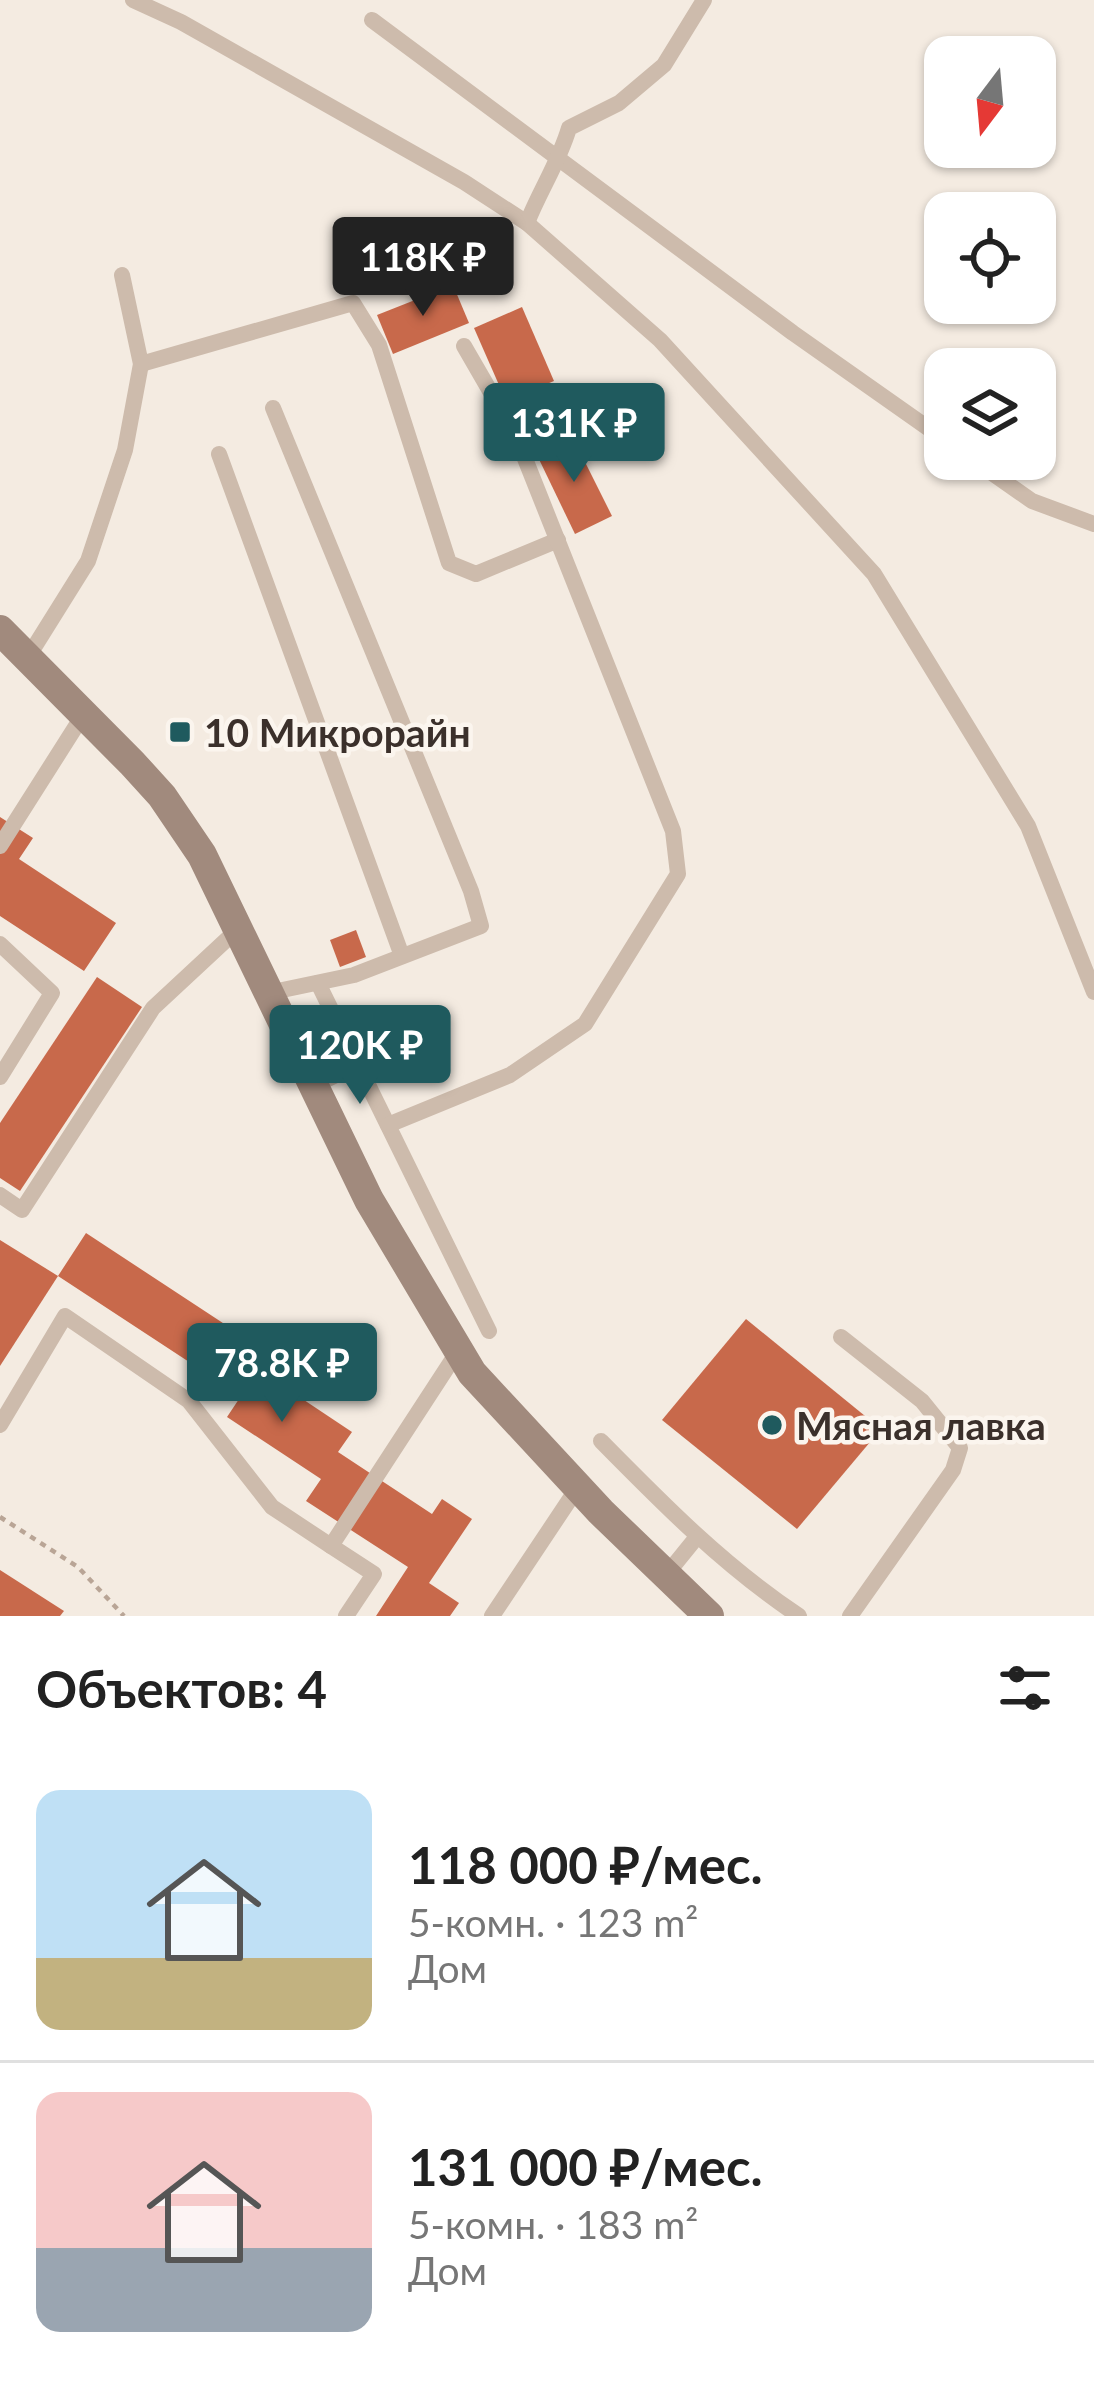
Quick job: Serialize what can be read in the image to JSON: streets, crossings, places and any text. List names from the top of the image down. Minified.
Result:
{"places":{"transit":["10 Микрорайн"],"other":["Мясная лавка"]},"north":"bottom","page":{"price":["118K ₽","131K ₽","120K ₽","78.8K ₽"],"heading":"Объектов: 4","list":[{"name":"118 000 ₽/мес.","note":"5-комн. · 123 m² · Дом"},{"name":"131 000 ₽/мес.","note":"5-комн. · 183 m² · Дом"}]}}
